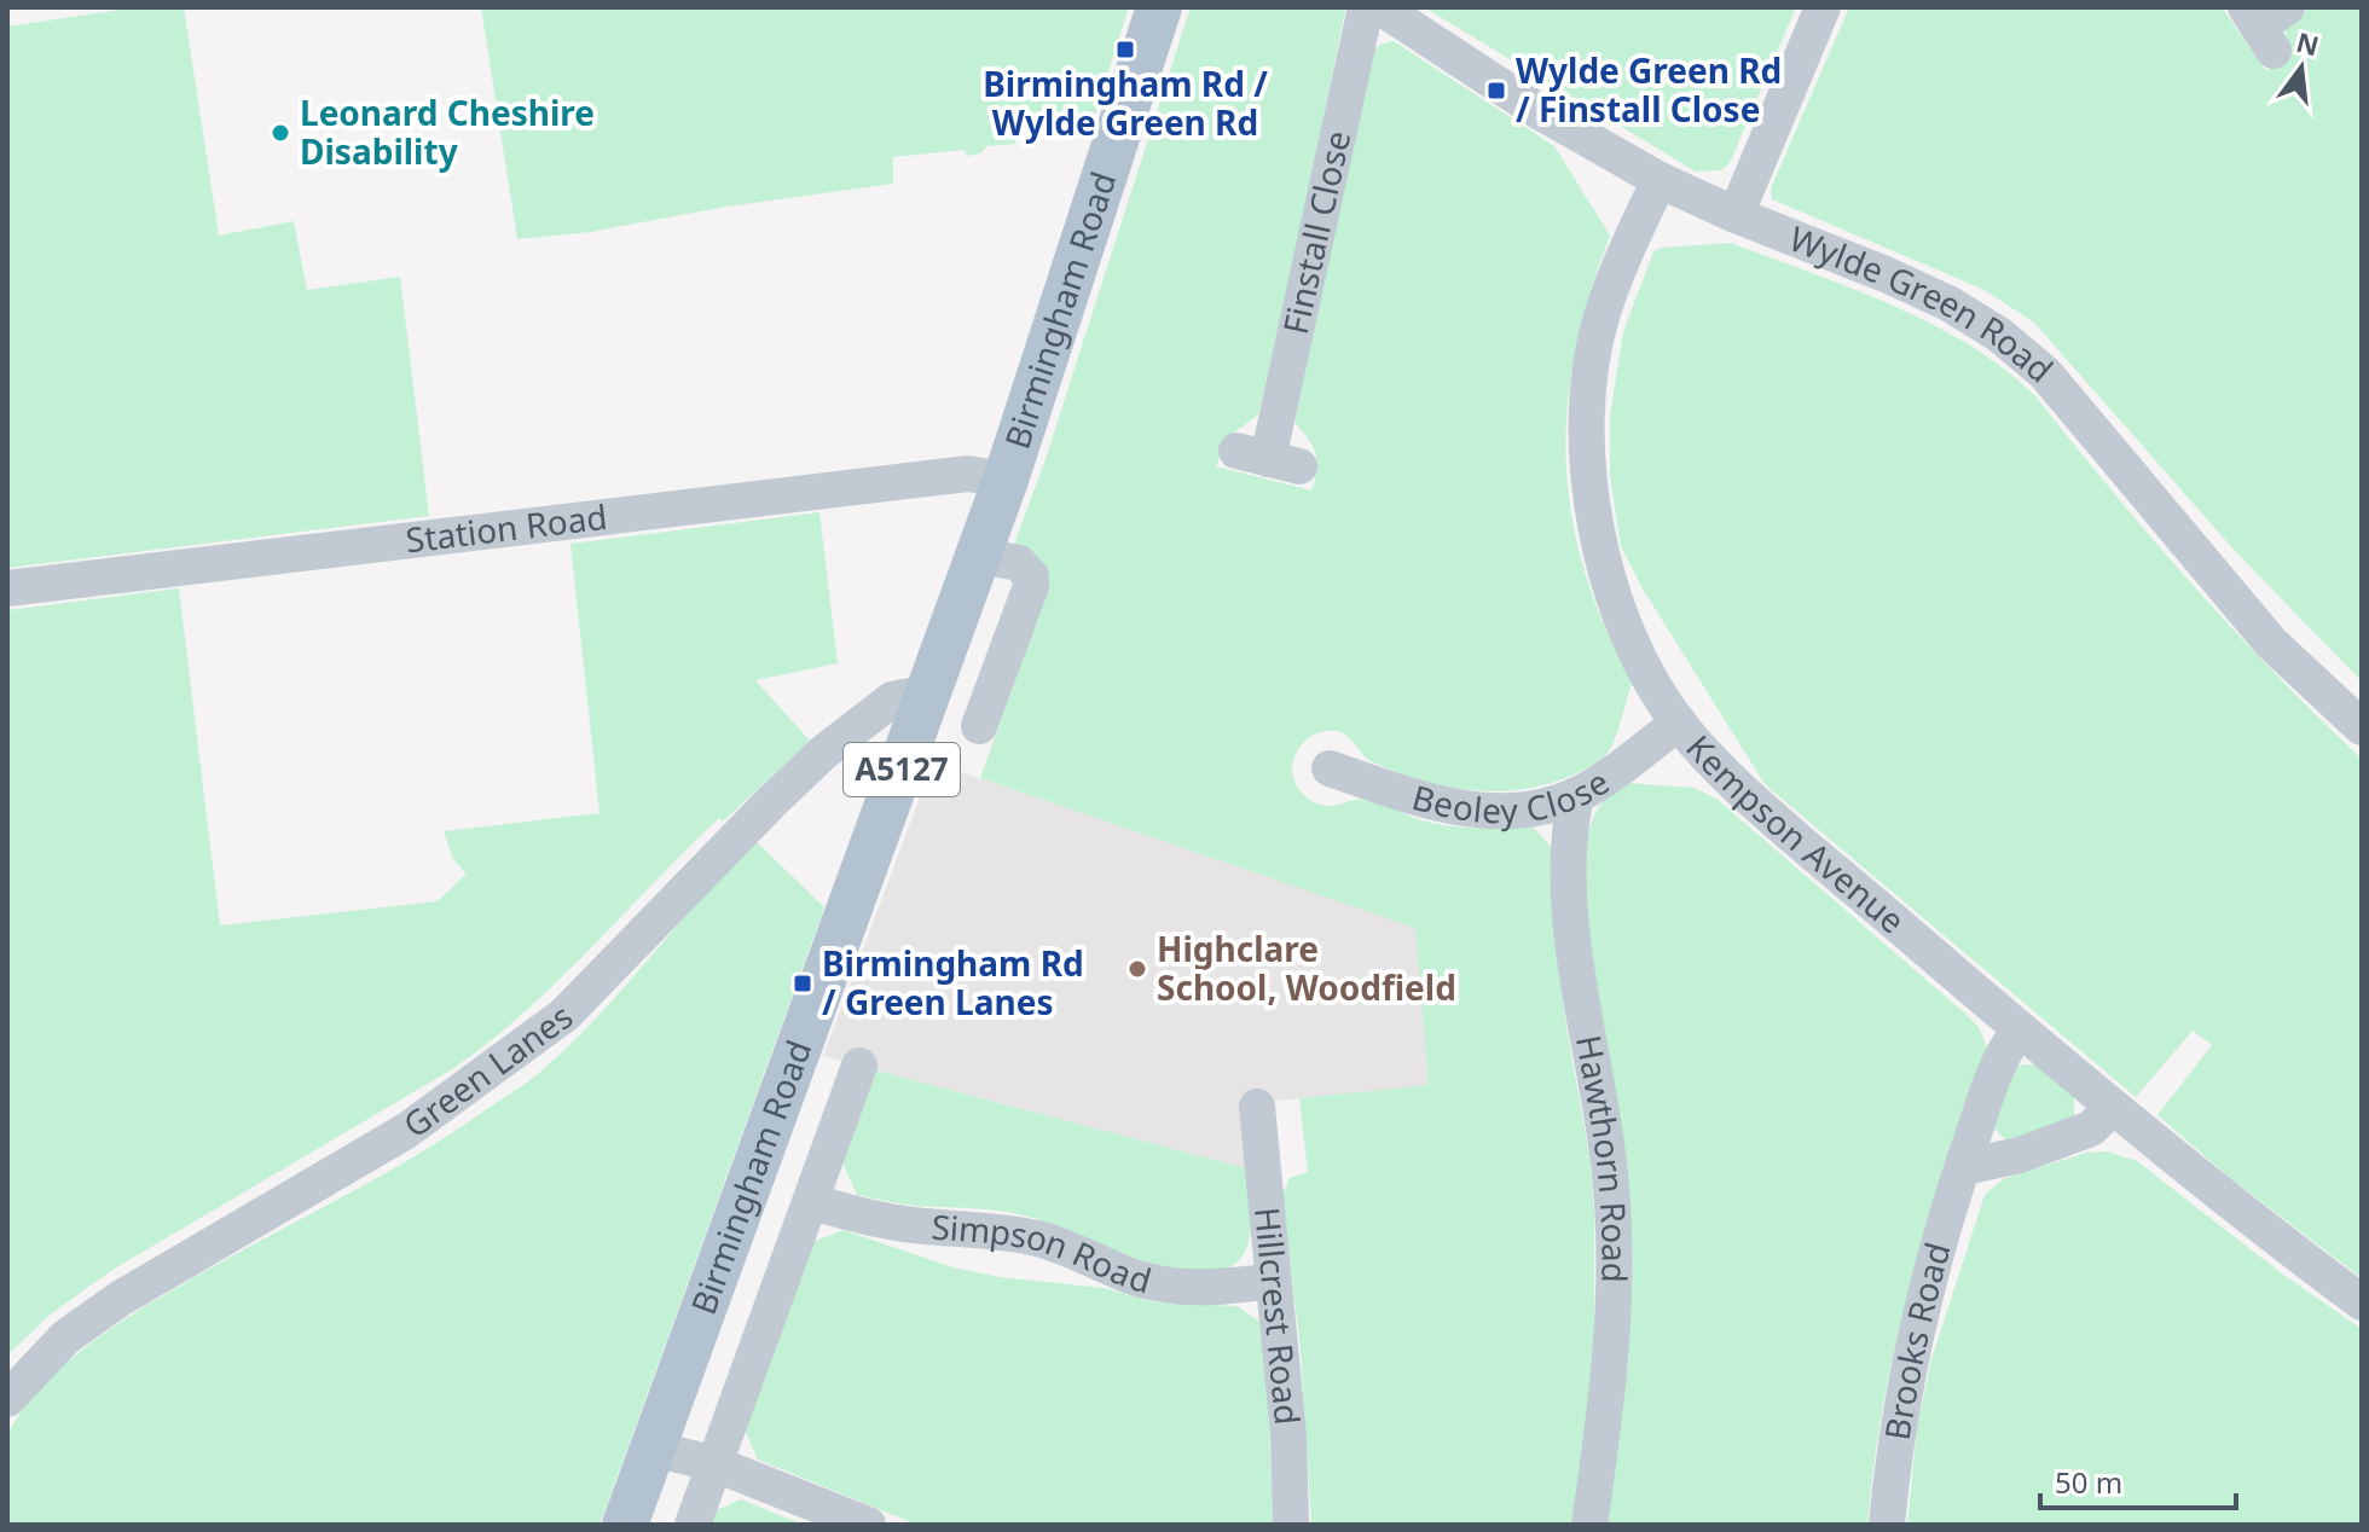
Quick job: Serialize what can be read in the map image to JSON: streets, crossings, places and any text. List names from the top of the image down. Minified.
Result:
{"streets":{"main road":["Birmingham Road","A5127"],"street":["Finstall Close","Wylde Green Road","Station Road","Beoley Close","Kempson Avenue","Green Lanes","Hawthorn Road","Simpson Road","Hillcrest Road","Brooks Road"]},"crossings":[["Birmingham Road","Station Road"],["Birmingham Road","Green Lanes"],["Birmingham Road","Simpson Road"],["Wylde Green Road","Kempson Avenue"],["Beoley Close","Kempson Avenue"],["Beoley Close","Hawthorn Road"],["Kempson Avenue","Brooks Road"],["Simpson Road","Hillcrest Road"]],"places":{"transit":["Birmingham Rd / Wylde Green Rd","Wylde Green Rd / Finstall Close","Birmingham Rd / Green Lanes"],"other":["Leonard Cheshire Disability","Highclare School, Woodfield"]},"scale_bar":"50 m","north":"top"}
